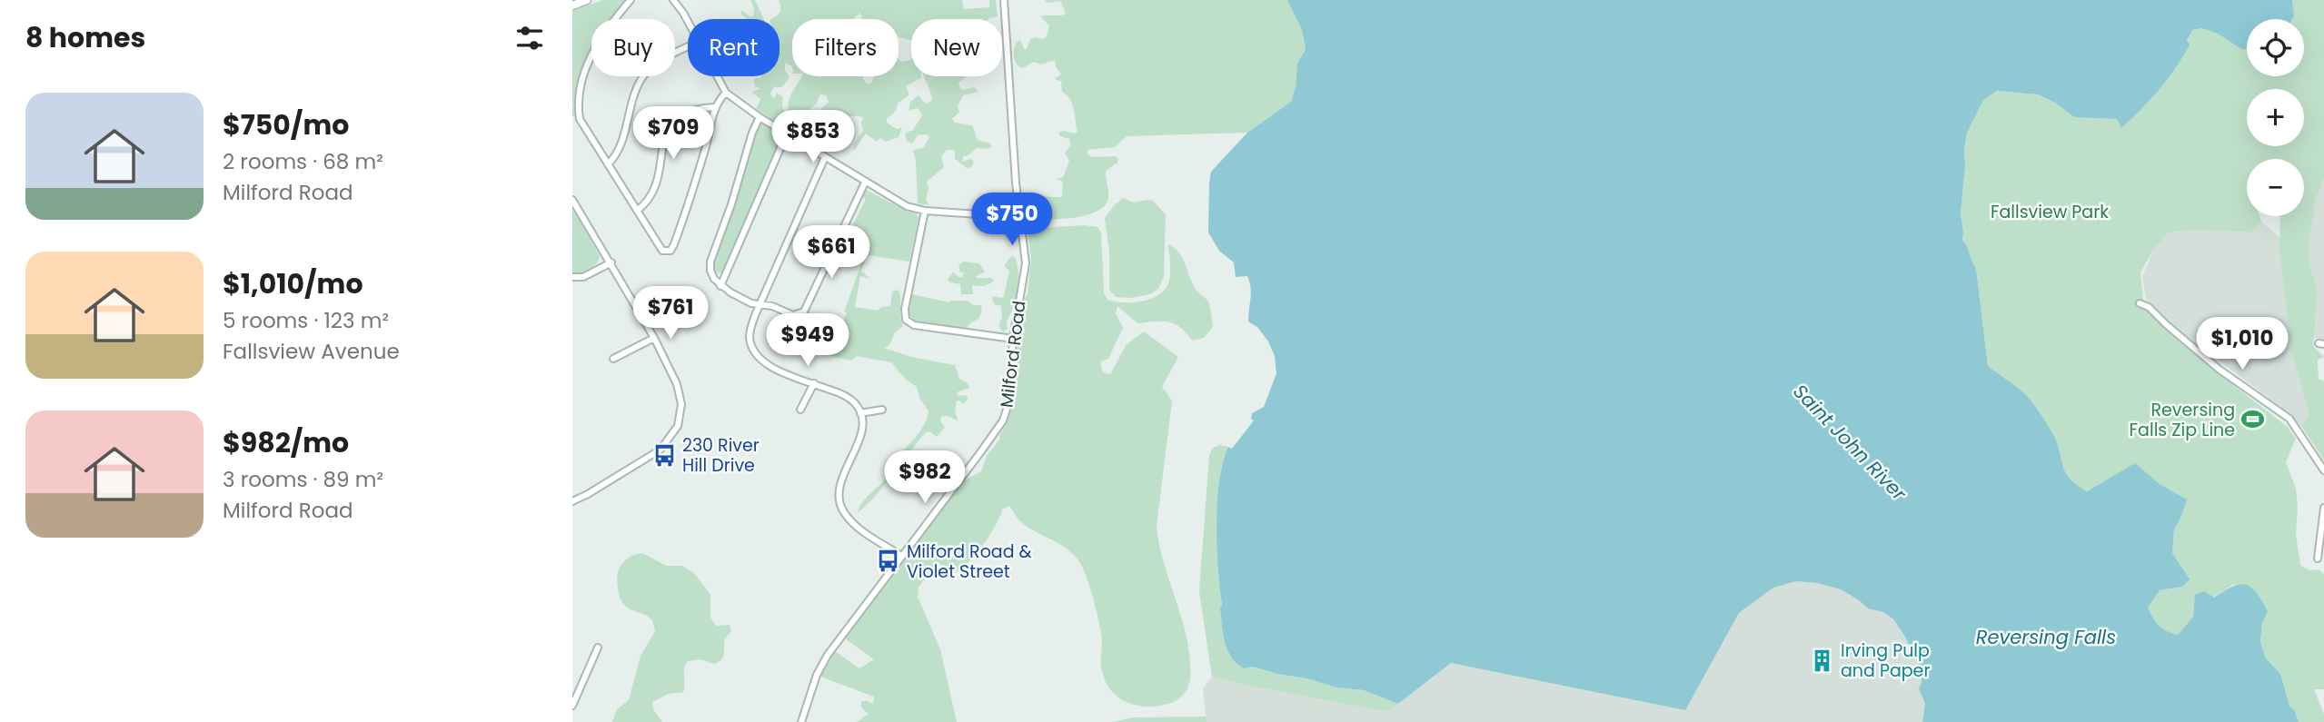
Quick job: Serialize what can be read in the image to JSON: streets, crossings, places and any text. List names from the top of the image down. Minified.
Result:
{"streets":{"street":["Milford Road"]},"water":["Saint John River","Reversing Falls"],"parks":["Fallsview Park"],"places":{"sports":["Reversing Falls Zip Line"],"bus stop":["230 River Hill Drive","Milford Road & Violet Street"],"building":["Irving Pulp and Paper"]},"page":{"heading":"8 homes","map_buttons":["+","−"],"chip":["Buy","Rent","Filters","New"],"list":[{"name":"$750/mo","note":"2 rooms · 68 m² · Milford Road"},{"name":"$1,010/mo","note":"5 rooms · 123 m² · Fallsview Avenue"},{"name":"$982/mo","note":"3 rooms · 89 m² · Milford Road"}],"price":["$709","$853","$750","$661","$761","$949","$1,010","$982"]}}
